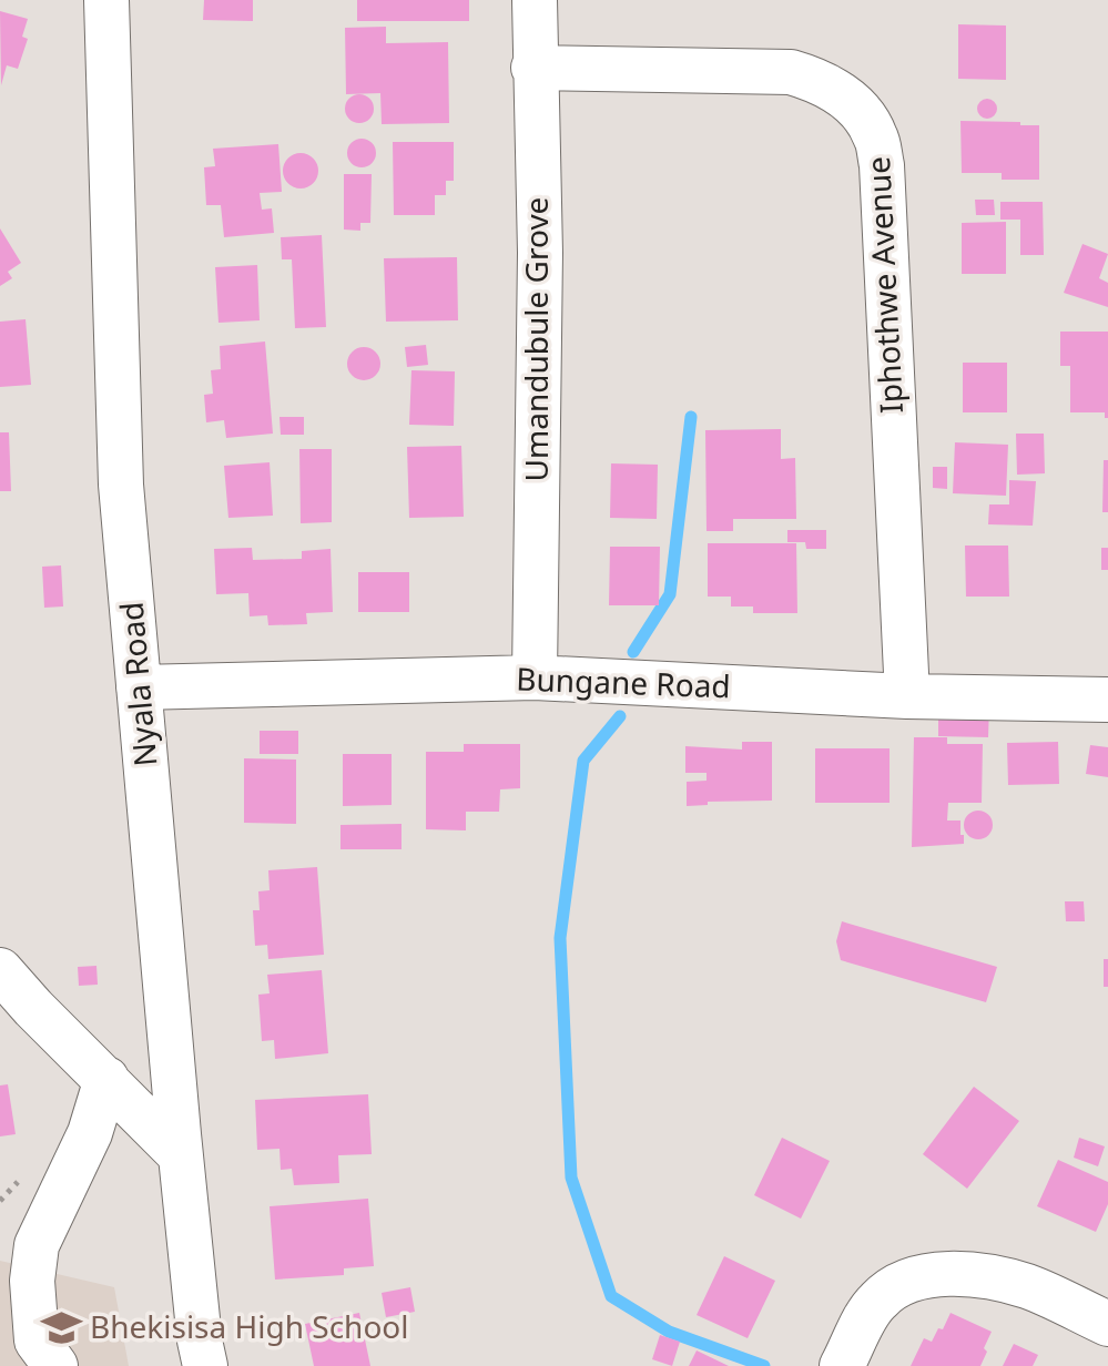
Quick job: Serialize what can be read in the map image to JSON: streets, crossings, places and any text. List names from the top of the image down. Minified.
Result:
{"streets":{"street":["Iphothwe Avenue","Umandubule Grove","Bungane Road","Nyala Road"]},"crossings":[["Iphothwe Avenue","Umandubule Grove"],["Iphothwe Avenue","Bungane Road"],["Umandubule Grove","Bungane Road"],["Bungane Road","Nyala Road"]],"places":{"school or university":["Bhekisisa High School"]}}
